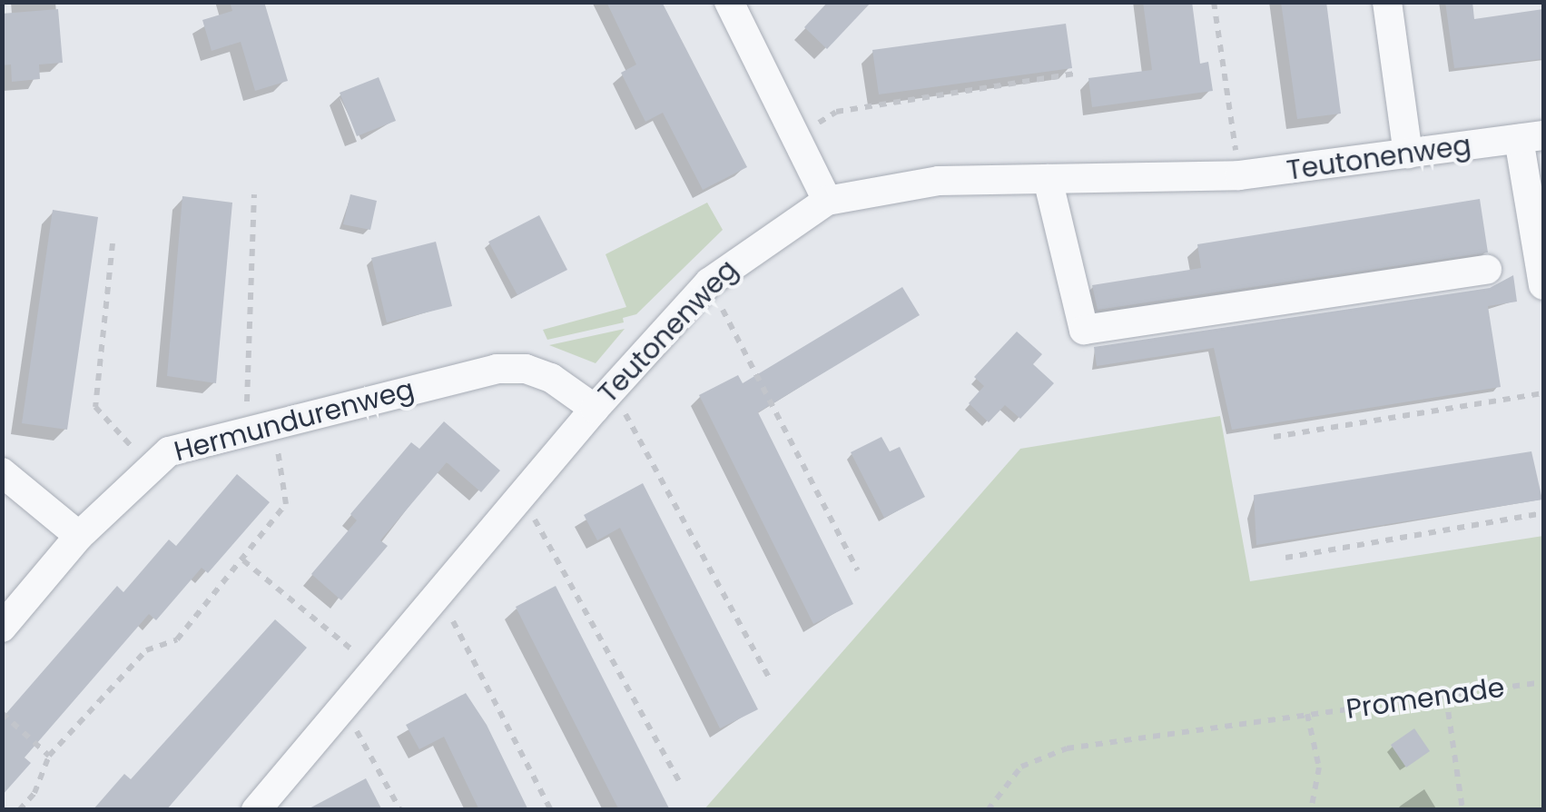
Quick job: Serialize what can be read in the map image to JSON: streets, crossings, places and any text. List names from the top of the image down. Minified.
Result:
{"streets":{"street":["Teutonenweg","Hermundurenweg"],"path":["Promenade"]},"crossings":[["Teutonenweg","Hermundurenweg"]]}
